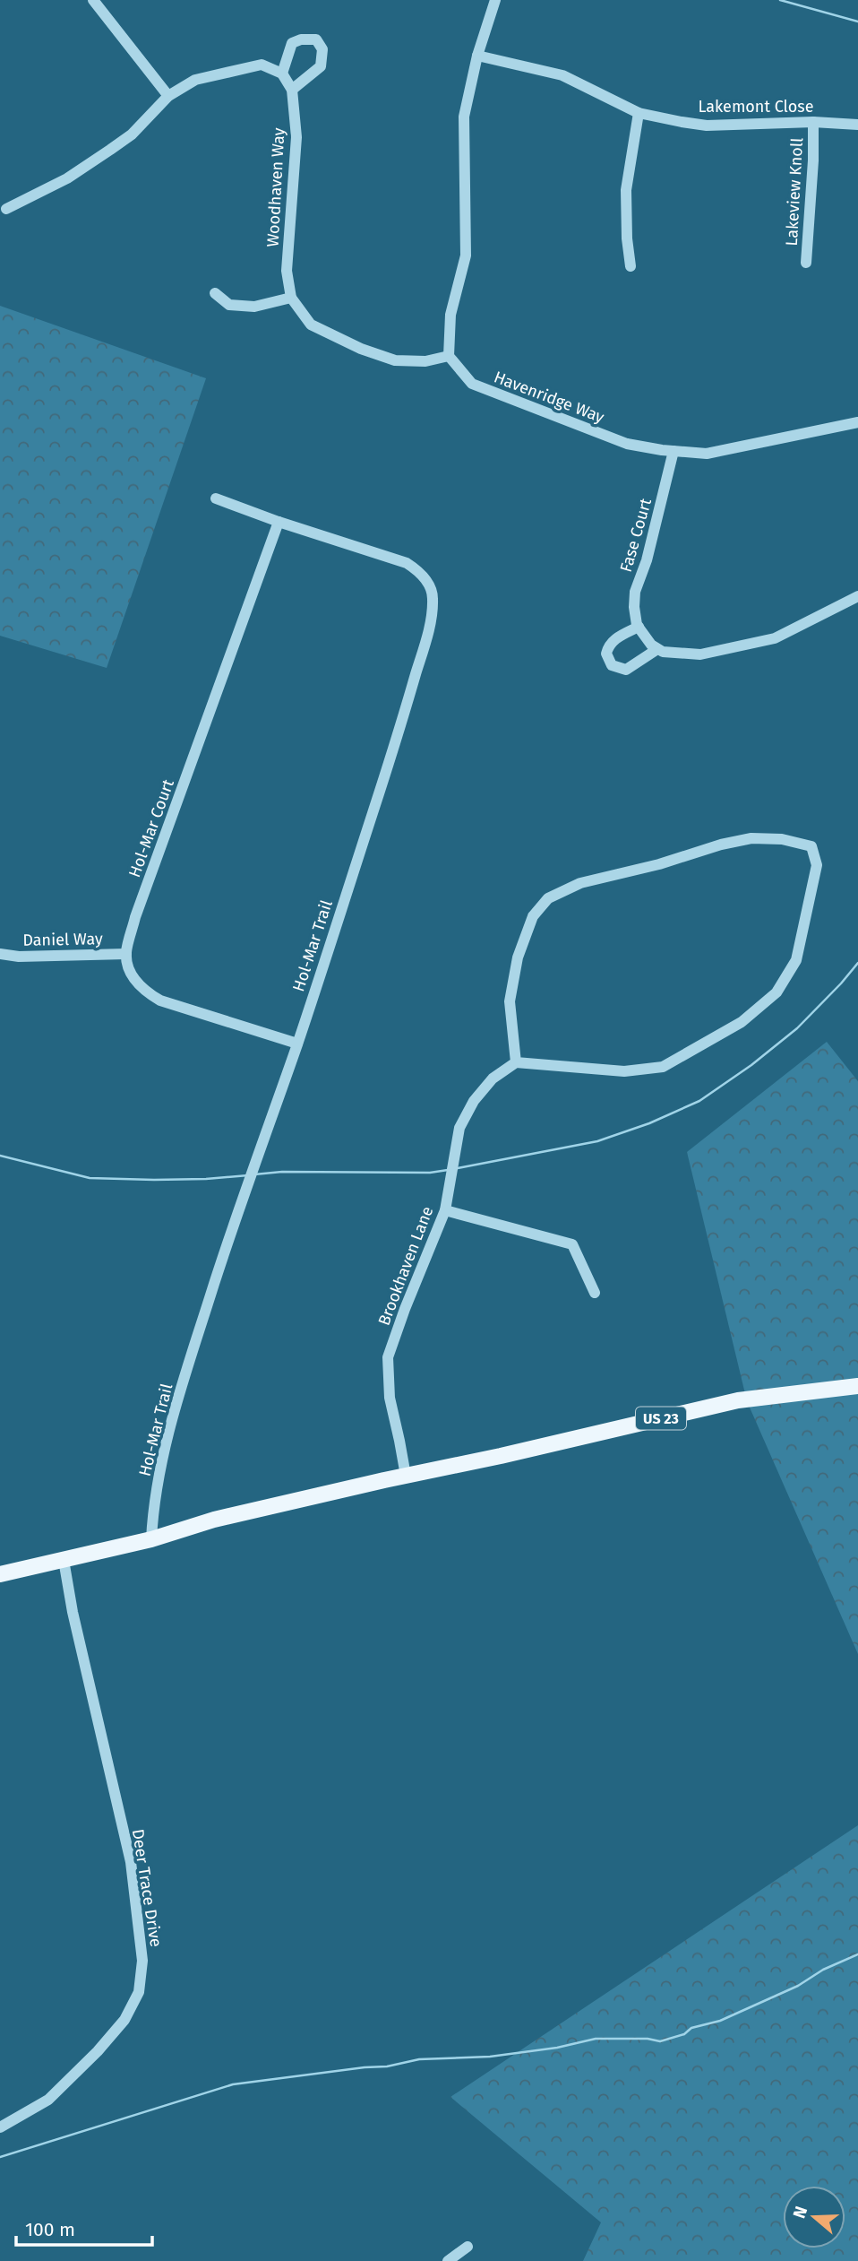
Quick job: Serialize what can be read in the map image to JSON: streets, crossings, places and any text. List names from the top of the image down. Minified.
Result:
{"streets":{"main road":["US 23"],"street":["Lakemont Close","Woodhaven Way","Lakeview Knoll","Havenridge Way","Fase Court","Hol-Mar Court","Daniel Way","Hol-Mar Trail","Brookhaven Lane","Deer Trace Drive"]},"crossings":[["Lakemont Close","Lakeview Knoll"],["Woodhaven Way","Havenridge Way"],["Havenridge Way","Fase Court"],["Hol-Mar Court","Daniel Way"],["Hol-Mar Court","Hol-Mar Trail"],["Hol-Mar Trail","US 23"],["Brookhaven Lane","US 23"],["US 23","Deer Trace Drive"]],"scale_bar":"100 m","north":"left"}
